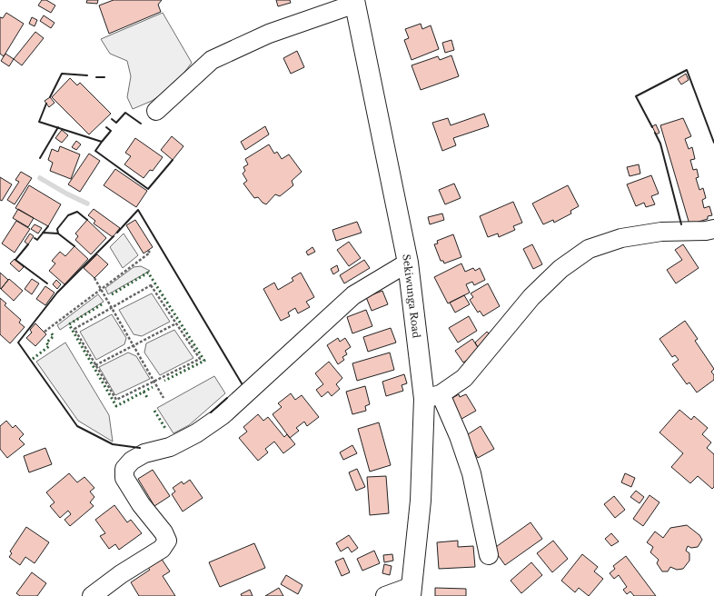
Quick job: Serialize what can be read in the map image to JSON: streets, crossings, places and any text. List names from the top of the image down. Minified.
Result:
{"streets":{"main road":["Sekiwunga Road"]}}
